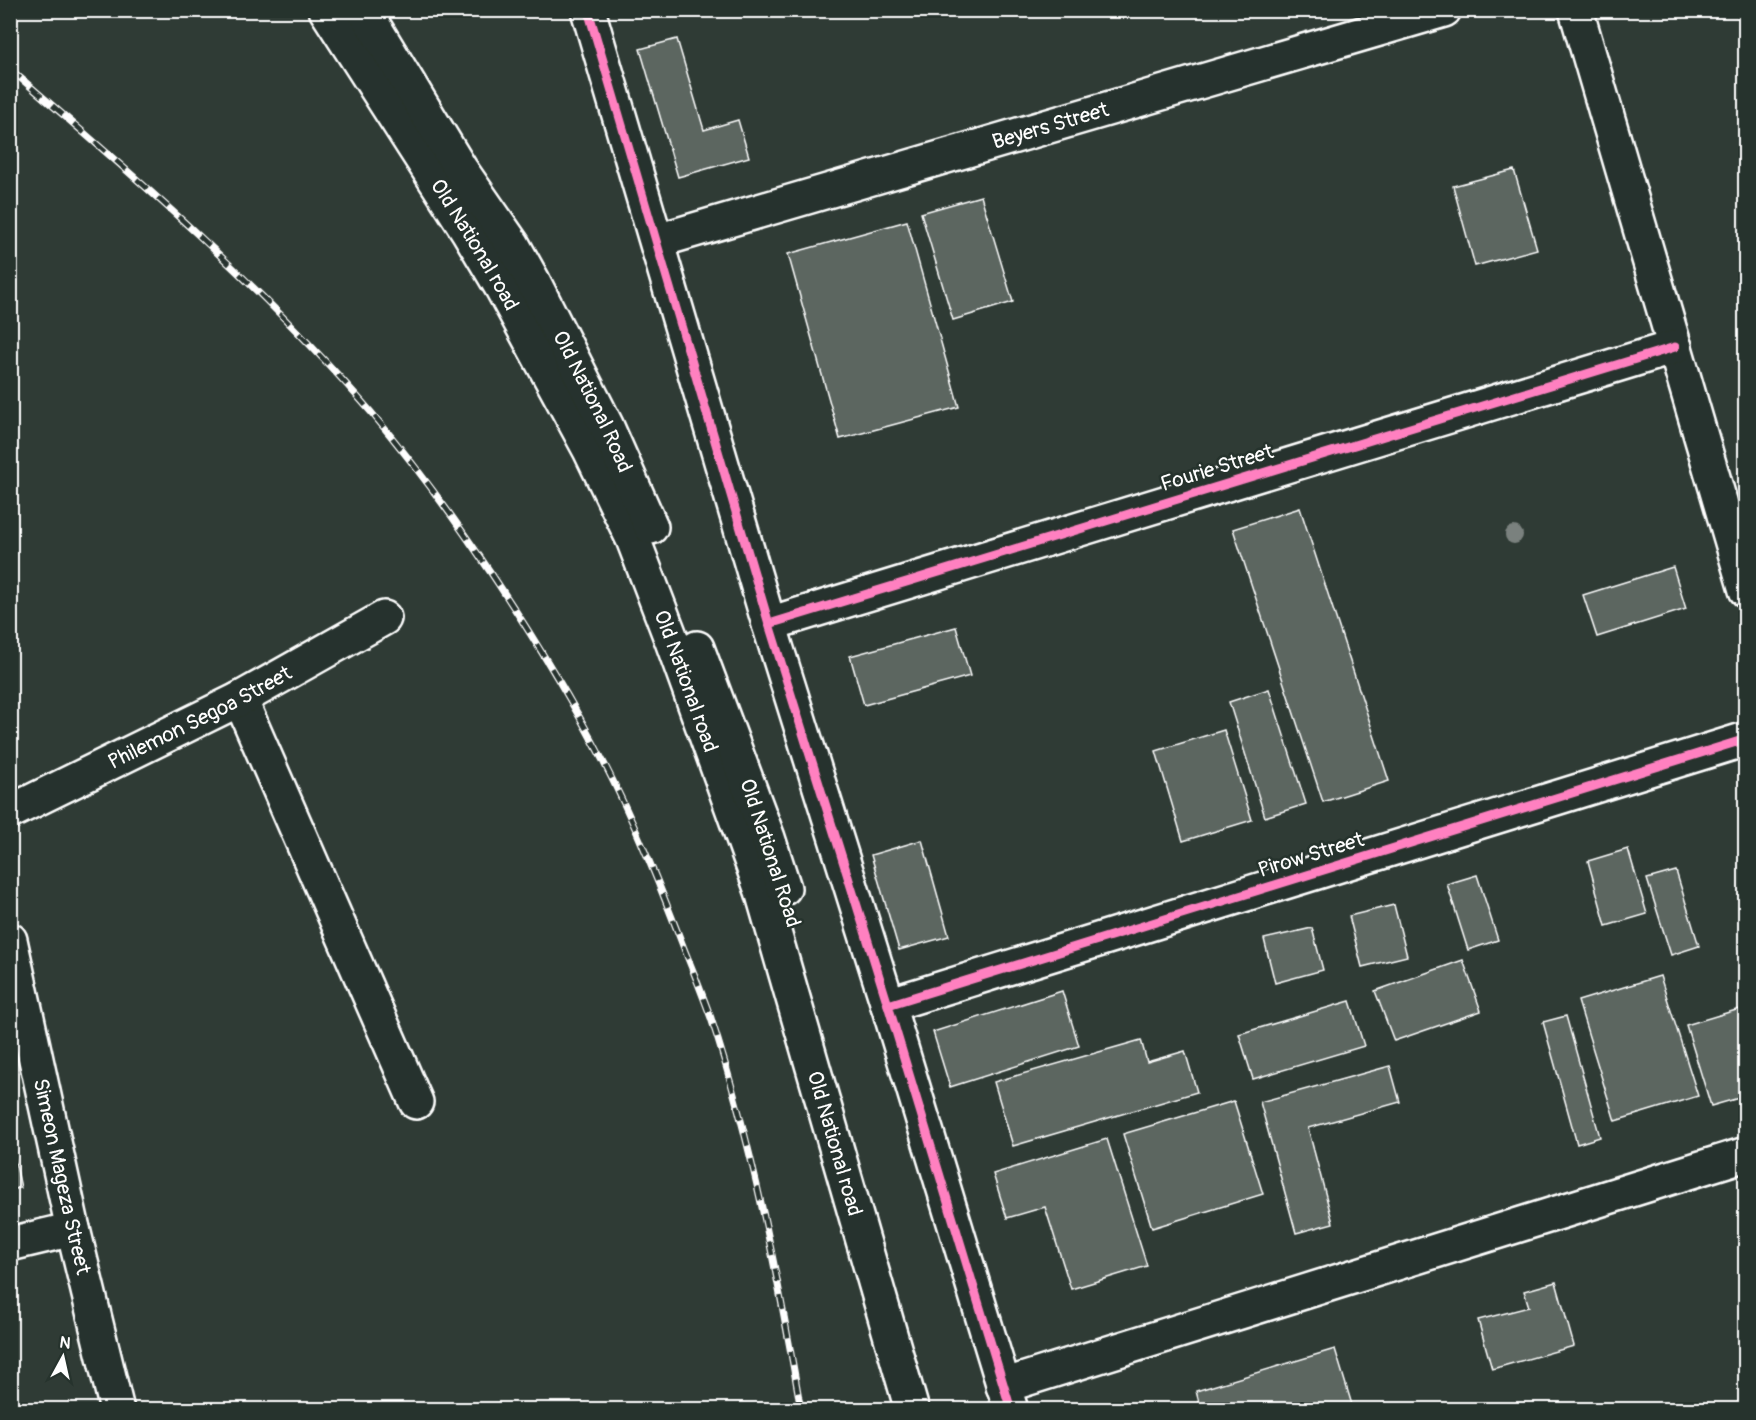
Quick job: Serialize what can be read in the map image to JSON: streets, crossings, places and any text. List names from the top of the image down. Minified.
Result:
{"streets":{"street":["Beyers Street","Old National road","Old National Road","Fourie Street","Philemon Segoa Street","Pirow Street","Simeon Mageza Street"]},"north":"top"}
